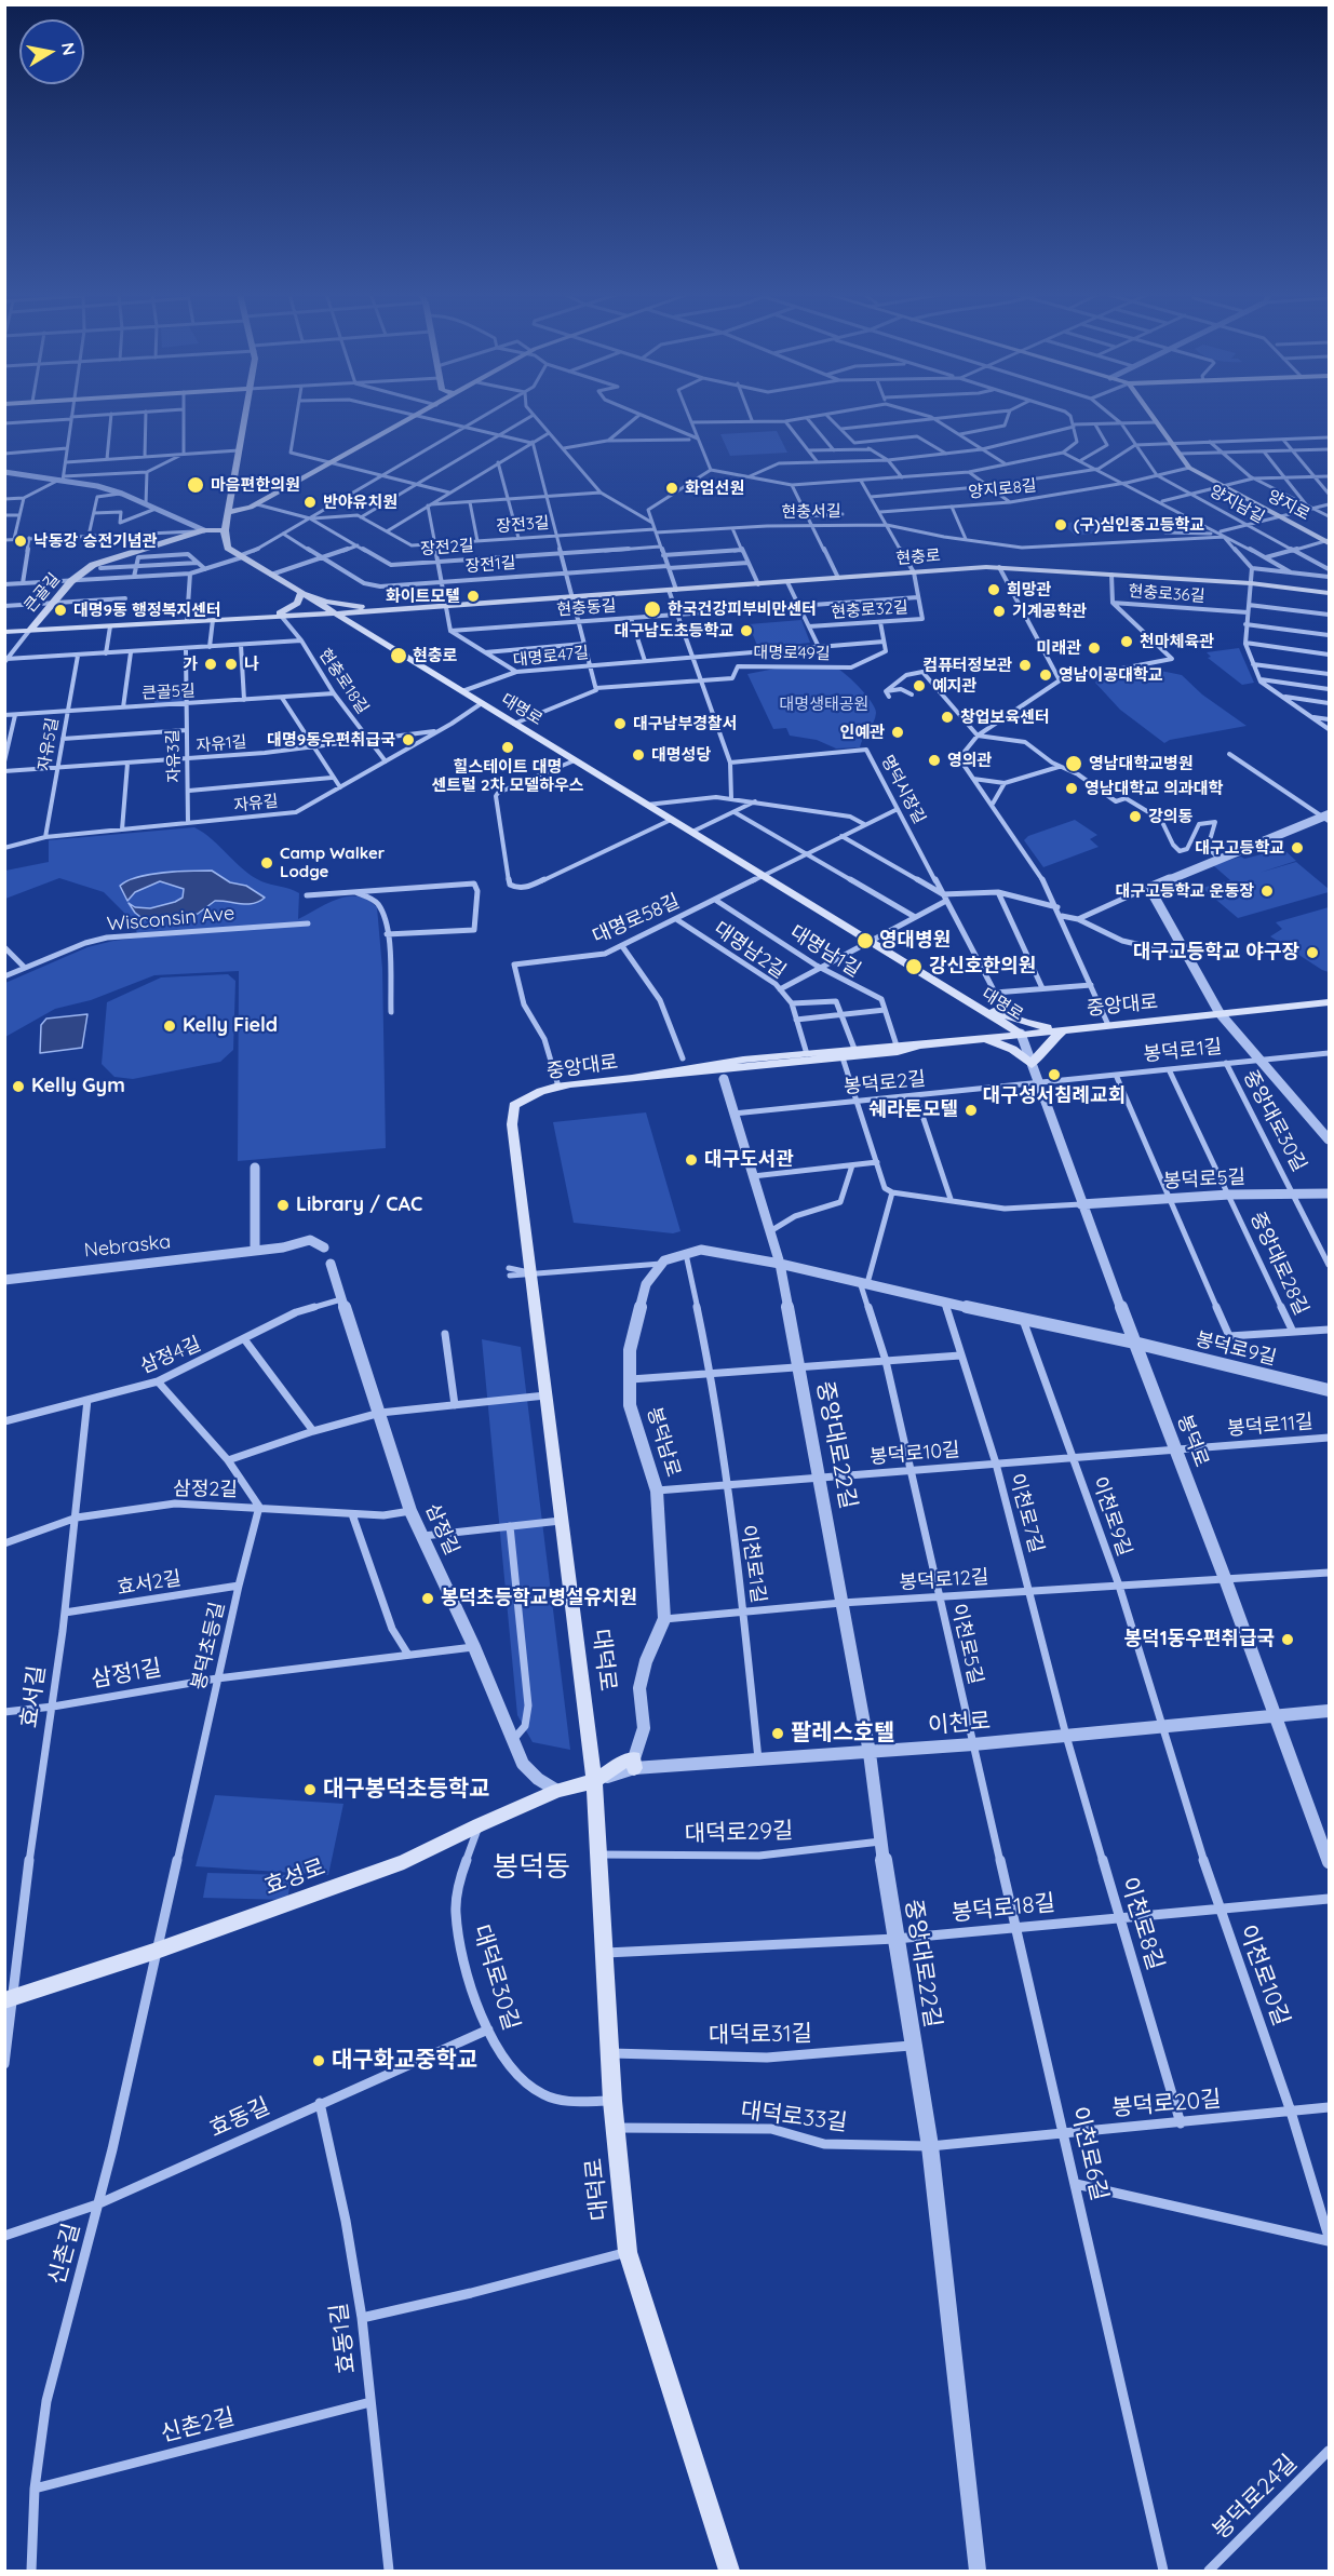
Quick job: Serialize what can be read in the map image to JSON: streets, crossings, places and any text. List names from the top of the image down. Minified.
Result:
{"streets":{"main road":["양지로","현충로","큰골길","대명로","중앙대로","대덕로","효성로"],"street":["양지로8길","양지남길","현충서길","장전3길","장전2길","장전1길","현충로36길","현충동길","현충로32길","대명로49길","대명로47길","현충로18길","큰골5길","자유5길","자유1길","자유3길","명덕시장길","자유길","Wisconsin Ave","대명로58길","대명남2길","대명남1길","봉덕로1길","봉덕로2길","중앙대로30길","봉덕로5길","Nebraska","중앙대로28길","봉덕로9길","삼정4길","봉덕로11길","봉덕로","봉덕남로","중앙대로22길","봉덕로10길","삼정2길","이천로7길","이천로9길","삼정길","이천로1길","봉덕로12길","효서2길","이천로5길","봉덕초등길","삼정1길","효서길","이천로","대덕로29길","봉덕로18길","이천로8길","이천로10길","대덕로30길","대덕로31길","봉덕로20길","대덕로33길","효동길","이천로6길","신촌길","효동1길","신촌2길","봉덕로24길"]},"crossings":[["양지로8길","양지남길"],["양지로8길","양지로"],["양지로8길","현충로32길"],["현충서길","장전3길"],["현충서길","현충로32길"],["장전3길","장전2길"],["현충로","큰골길"],["현충로","현충로36길"],["현충로","현충로32길"],["현충로","현충로18길"],["현충로","대명로"],["큰골길","대명로"],["현충동길","현충로32길"],["대명로49길","대명로47길"],["대명로47길","대명로"],["현충로18길","큰골5길"],["현충로18길","자유1길"],["현충로18길","자유길"],["큰골5길","자유5길"],["큰골5길","자유3길"],["대명로","명덕시장길"],["대명로","자유길"],["대명로","대명로58길"],["대명로","중앙대로"],["대명로","봉덕로"],["자유5길","자유1길"],["자유5길","자유길"],["자유1길","자유3길"],["자유1길","자유길"],["자유3길","자유길"],["명덕시장길","대명로58길"],["대명로58길","대명남2길"],["대명로58길","대명남1길"],["대명로58길","중앙대로"],["대명남2길","중앙대로"],["중앙대로","봉덕로"],["중앙대로","대덕로"],["봉덕로1길","봉덕로2길"],["봉덕로1길","중앙대로30길"],["봉덕로1길","중앙대로28길"],["봉덕로1길","봉덕로"],["봉덕로2길","봉덕로"],["봉덕로2길","중앙대로22길"],["중앙대로30길","봉덕로5길"],["봉덕로5길","중앙대로28길"],["봉덕로5길","봉덕로"],["봉덕로9길","봉덕로"],["삼정4길","삼정길"],["삼정4길","효서길"],["봉덕로11길","봉덕로"],["봉덕로11길","봉덕로10길"],["봉덕로","봉덕로10길"],["봉덕로","봉덕로12길"],["봉덕로","이천로"],["봉덕남로","봉덕로10길"],["봉덕남로","봉덕로12길"],["봉덕남로","이천로"],["중앙대로22길","봉덕로10길"],["중앙대로22길","이천로1길"],["중앙대로22길","봉덕로12길"],["중앙대로22길","이천로5길"],["중앙대로22길","이천로"],["중앙대로22길","대덕로29길"],["중앙대로22길","봉덕로18길"],["중앙대로22길","대덕로31길"],["중앙대로22길","봉덕로20길"],["중앙대로22길","대덕로33길"],["봉덕로10길","이천로7길"],["봉덕로10길","이천로9길"],["봉덕로10길","이천로1길"],["봉덕로10길","이천로5길"],["삼정2길","삼정길"],["삼정2길","봉덕초등길"],["삼정2길","효서길"],["이천로7길","봉덕로12길"],["이천로7길","이천로"],["이천로7길","이천로8길"],["이천로9길","봉덕로12길"],["이천로9길","이천로"],["이천로9길","이천로10길"],["삼정길","삼정1길"],["삼정길","효성로"],["이천로1길","봉덕로12길"],["이천로1길","이천로"],["봉덕로12길","이천로5길"],["효서2길","봉덕초등길"],["효서2길","효서길"],["이천로5길","이천로"],["이천로5길","이천로6길"],["봉덕초등길","삼정1길"],["봉덕초등길","효성로"],["봉덕초등길","신촌길"],["대덕로","대덕로29길"],["대덕로","효성로"],["대덕로","봉덕로18길"],["대덕로","대덕로30길"],["대덕로","대덕로31길"],["대덕로","대덕로33길"],["삼정1길","효서길"],["효서길","효성로"],["이천로","이천로8길"],["이천로","이천로10길"],["이천로","이천로6길"],["효성로","대덕로30길"],["효성로","신촌길"],["봉덕로18길","이천로8길"],["봉덕로18길","이천로10길"],["봉덕로18길","이천로6길"],["이천로8길","봉덕로20길"],["이천로10길","봉덕로20길"],["대덕로30길","효동길"],["봉덕로20길","대덕로33길"],["봉덕로20길","이천로6길"],["효동길","신촌길"],["효동길","효동1길"],["신촌길","신촌2길"],["효동1길","신촌2길"]],"districts":["봉덕동"],"parks":["대명생태공원"],"places":["마음편한의원","화엄선원","반야유치원","(구)심인중고등학교","낙동강 승전기념관","희망관","화이트모텔","한국건강피부비만센터","대명9동 행정복지센터","기계공학관","대구남도초등학교","천마체육관","미래관","현충로","가","나","컴퓨터정보관","영남이공대학교","예지관","창업보육센터","대구남부경찰서","인예관","대명9동우편취급국","힐스테이트 대명 센트럴 2차 모델하우스","대명성당","영의관","영남대학교병원","영남대학교 의과대학","강의동","대구고등학교","Camp Walker Lodge","대구고등학교 운동장","영대병원","대구고등학교 야구장","강신호한의원","Kelly Field","대구성서침례교회","Kelly Gym","쉐라톤모텔","대구도서관","Library / CAC","봉덕초등학교병설유치원","봉덕1동우편취급국","팔레스호텔","대구봉덕초등학교","대구화교중학교"],"north":"right"}
